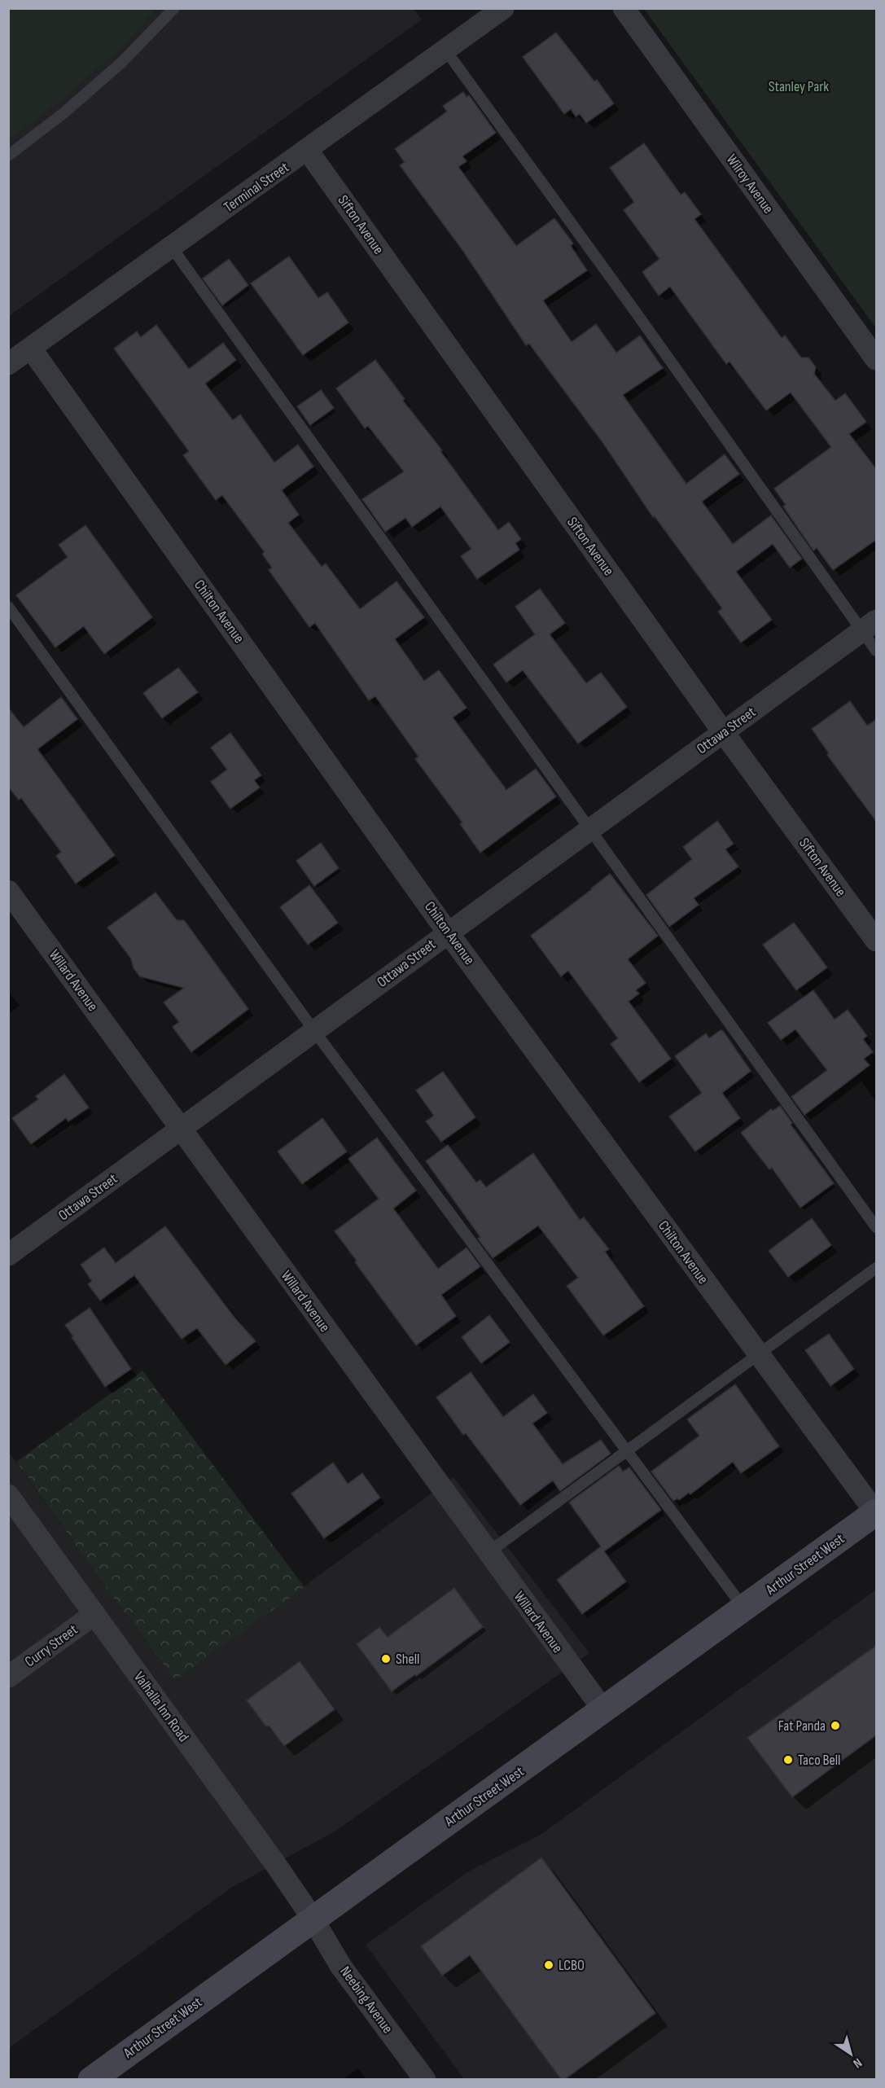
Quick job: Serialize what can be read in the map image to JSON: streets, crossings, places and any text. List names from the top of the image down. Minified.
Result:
{"streets":{"main road":["Arthur Street West"],"street":["Wilroy Avenue","Terminal Street","Sifton Avenue","Chilton Avenue","Ottawa Street","Willard Avenue","Curry Street","Valhalla Inn Road","Neebing Avenue"]},"crossings":[["Terminal Street","Sifton Avenue"],["Terminal Street","Chilton Avenue"],["Sifton Avenue","Ottawa Street"],["Chilton Avenue","Ottawa Street"],["Chilton Avenue","Arthur Street West"],["Ottawa Street","Willard Avenue"],["Willard Avenue","Arthur Street West"],["Arthur Street West","Valhalla Inn Road"],["Arthur Street West","Neebing Avenue"],["Curry Street","Valhalla Inn Road"],["Valhalla Inn Road","Neebing Avenue"]],"parks":["Stanley Park"],"places":["Shell","Fat Panda","Taco Bell","LCBO"],"north":"bottom right"}
